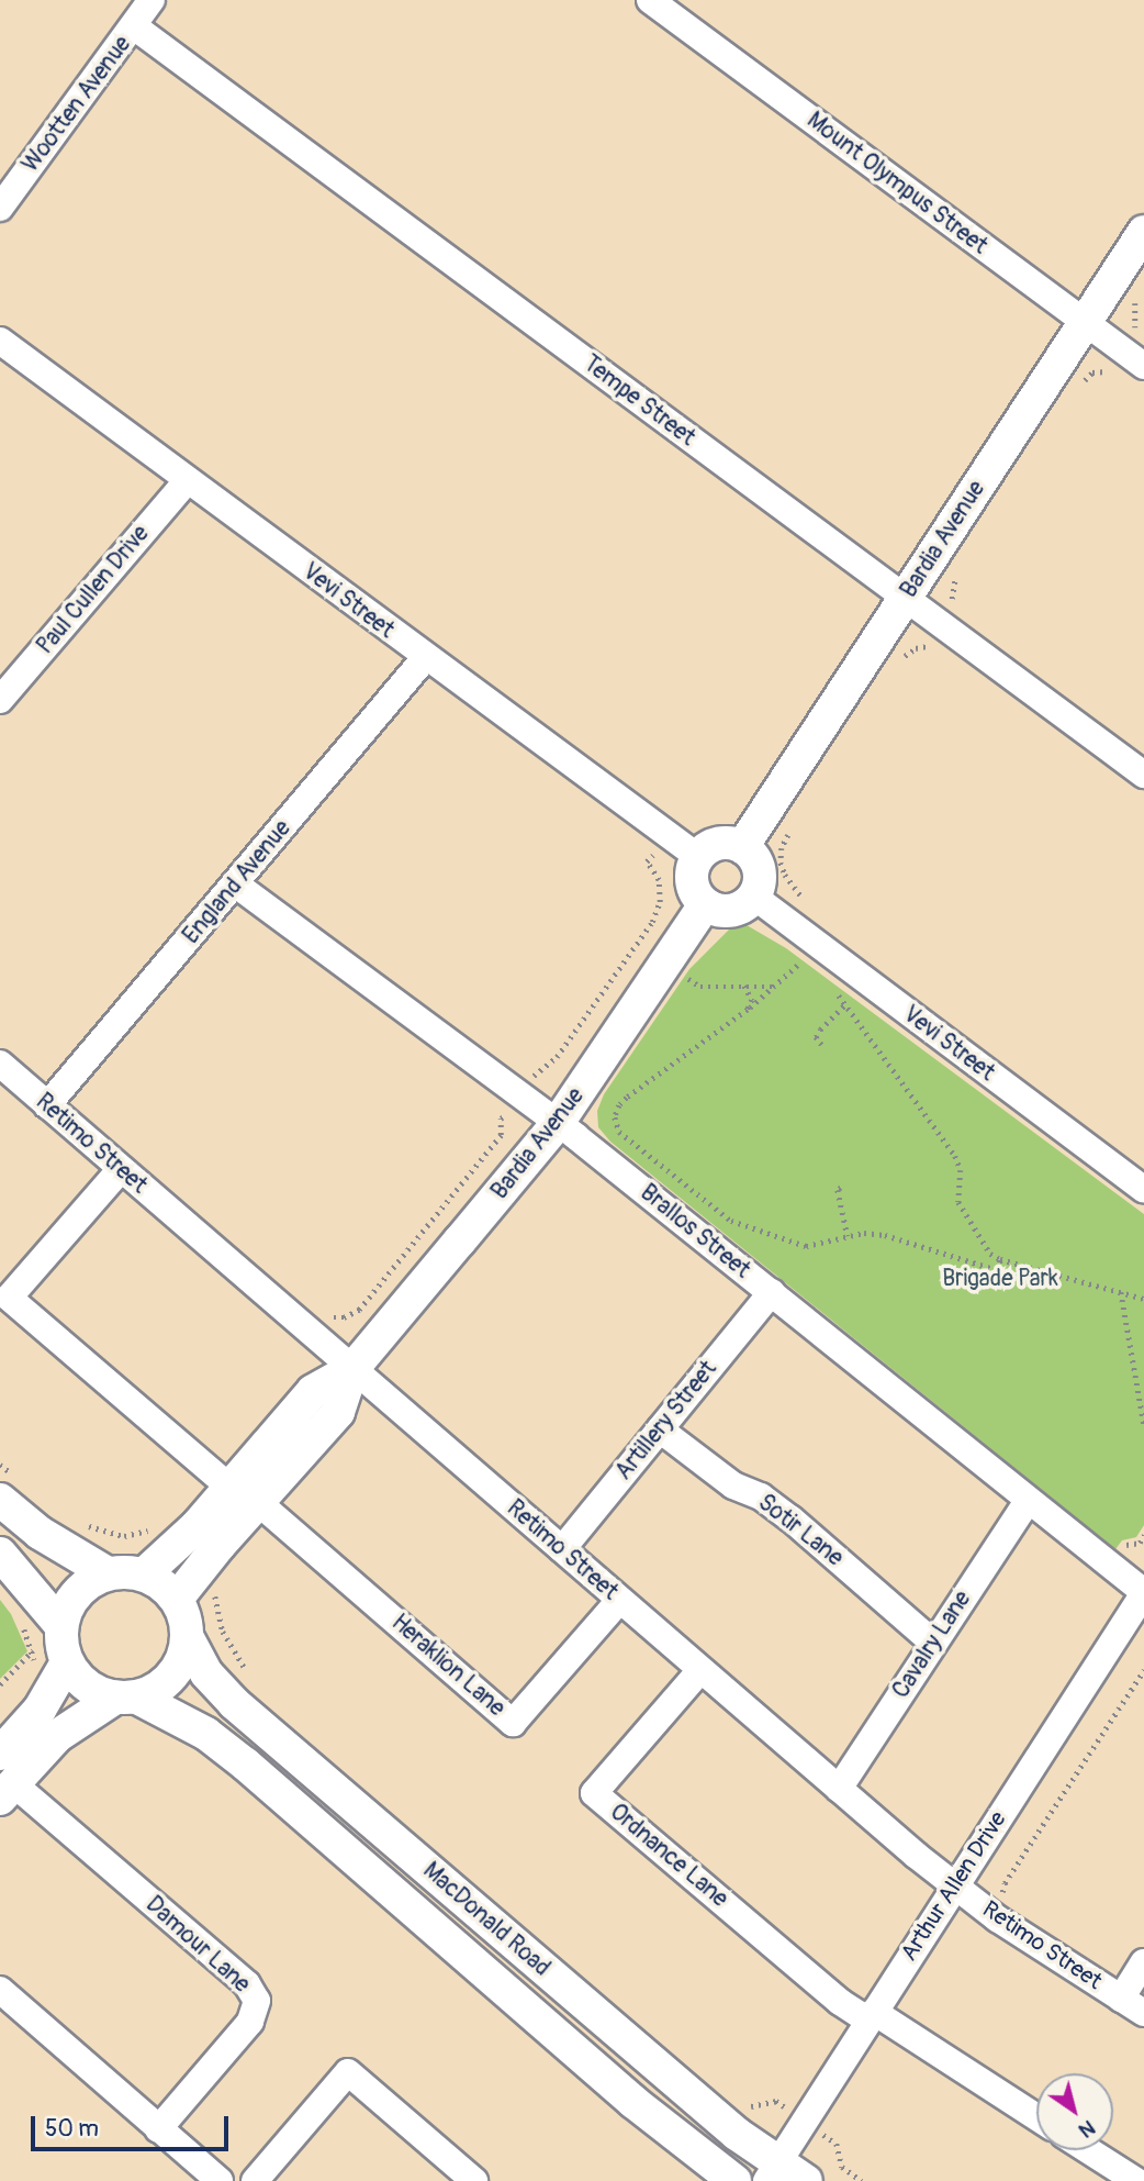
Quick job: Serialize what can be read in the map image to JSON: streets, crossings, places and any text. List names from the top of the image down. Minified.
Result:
{"streets":{"street":["Wootten Avenue","Mount Olympus Street","Tempe Street","Bardia Avenue","Paul Cullen Drive","Vevi Street","England Avenue","Retimo Street","Brallos Street","Artillery Street","Sotir Lane","Cavalry Lane","Heraklion Lane","Ordnance Lane","Arthur Allen Drive","MacDonald Road","Damour Lane"]},"crossings":[["Wootten Avenue","Tempe Street"],["Mount Olympus Street","Bardia Avenue"],["Tempe Street","Bardia Avenue"],["Bardia Avenue","Vevi Street"],["Bardia Avenue","Retimo Street"],["Bardia Avenue","Brallos Street"],["Bardia Avenue","Heraklion Lane"],["Bardia Avenue","MacDonald Road"],["Paul Cullen Drive","Vevi Street"],["Vevi Street","England Avenue"],["England Avenue","Retimo Street"],["England Avenue","Brallos Street"],["Retimo Street","Artillery Street"],["Retimo Street","Cavalry Lane"],["Retimo Street","Heraklion Lane"],["Retimo Street","Ordnance Lane"],["Retimo Street","Arthur Allen Drive"],["Brallos Street","Artillery Street"],["Brallos Street","Cavalry Lane"],["Brallos Street","Arthur Allen Drive"],["Artillery Street","Sotir Lane"],["Sotir Lane","Cavalry Lane"],["Ordnance Lane","Arthur Allen Drive"],["Arthur Allen Drive","MacDonald Road"]],"parks":["Brigade Park"],"scale_bar":"50 m","north":"bottom right"}
